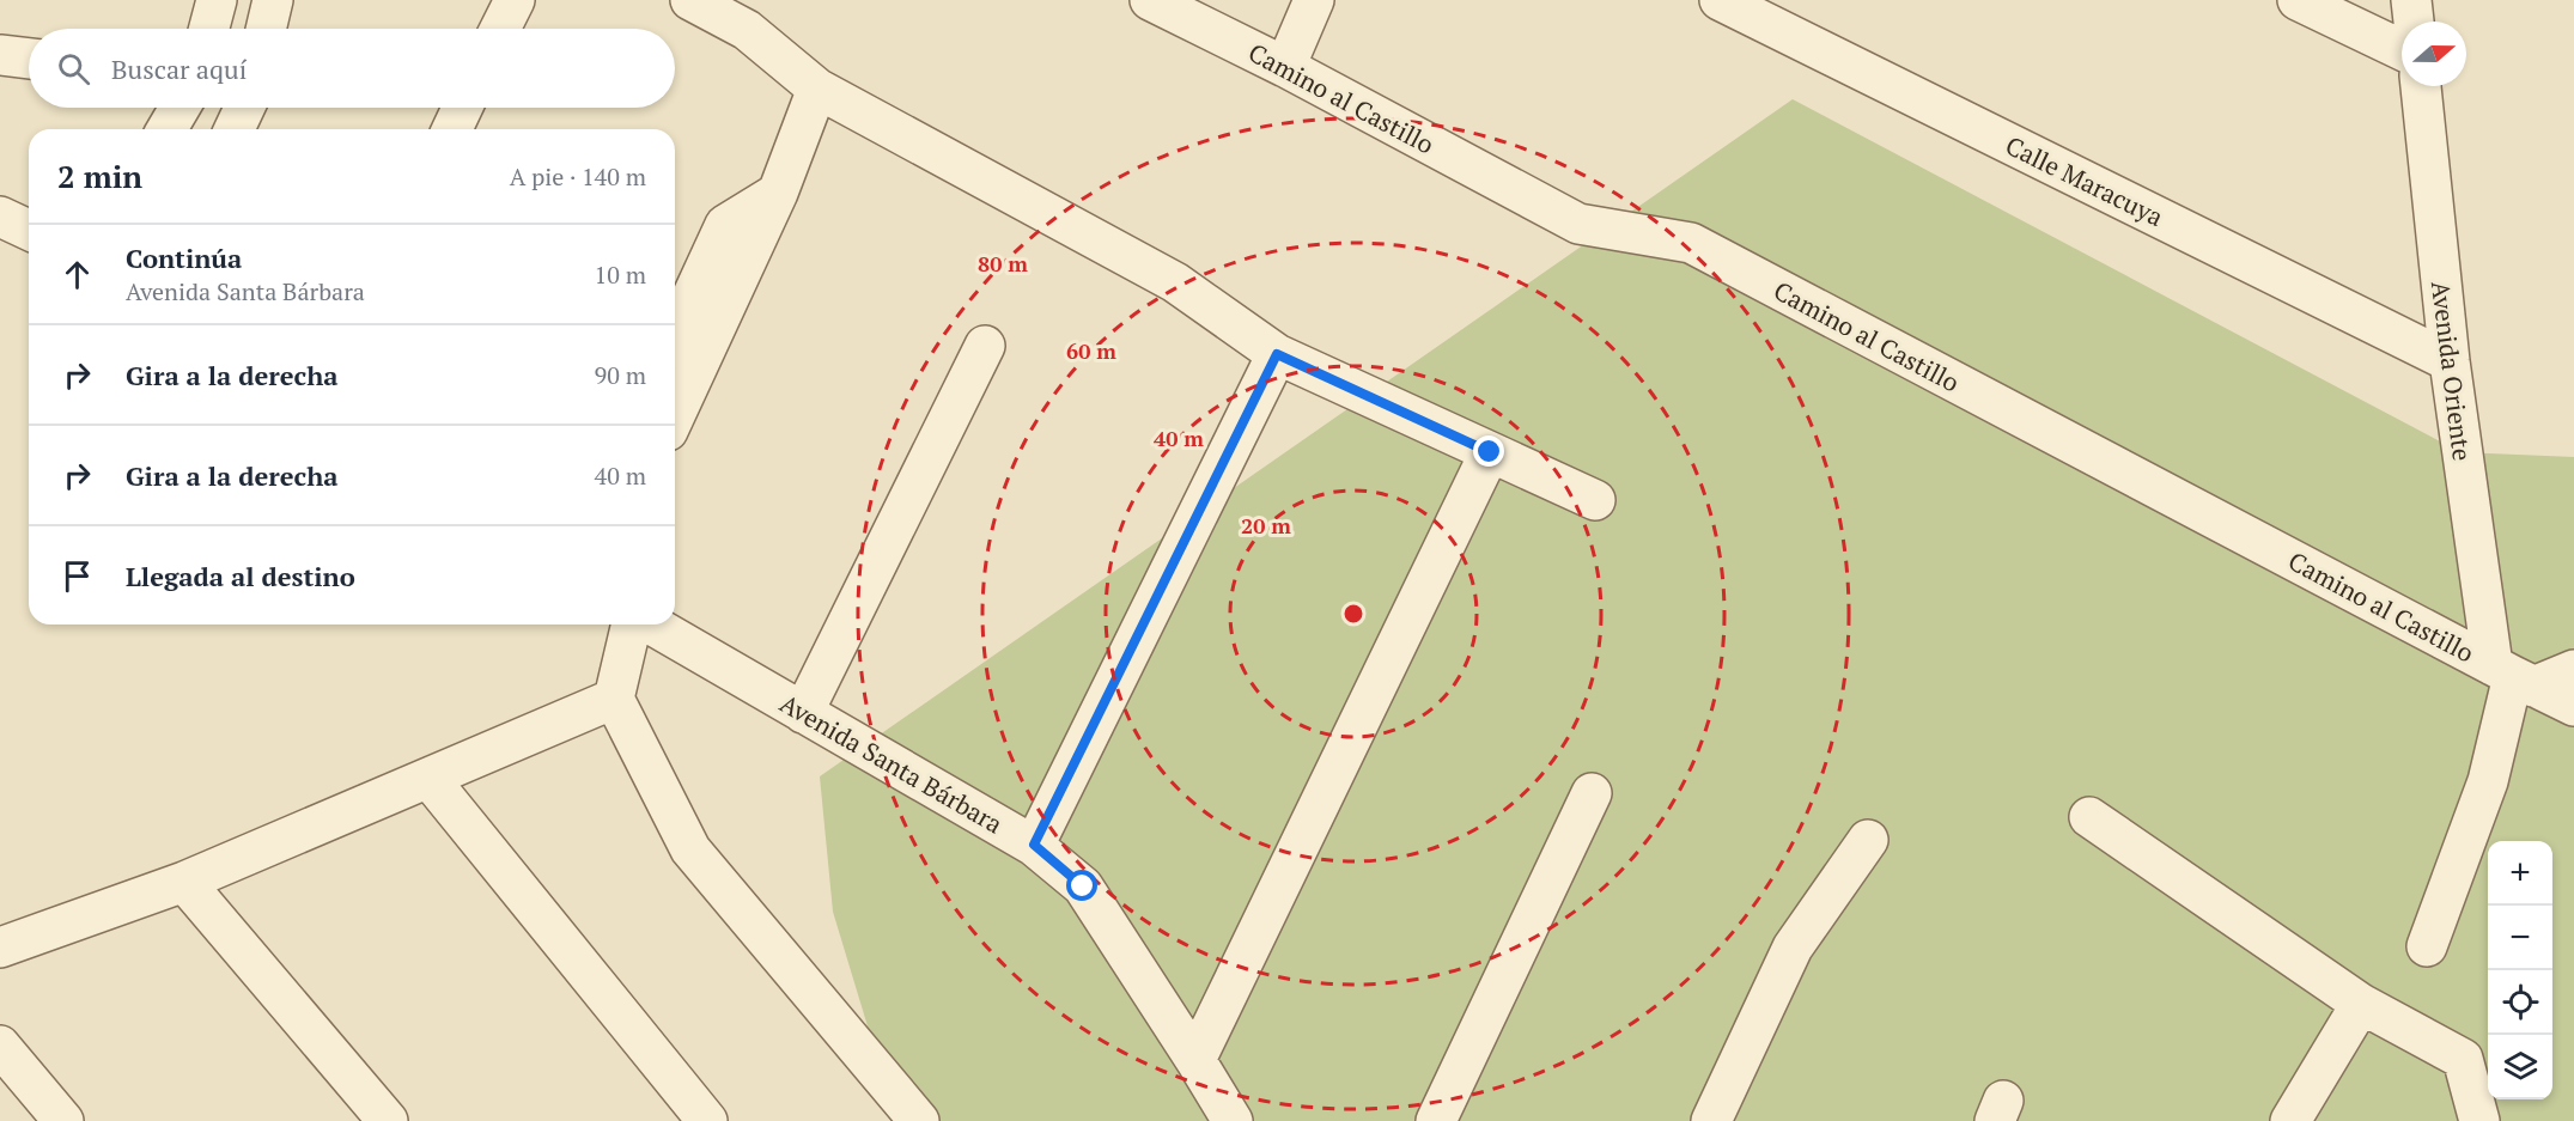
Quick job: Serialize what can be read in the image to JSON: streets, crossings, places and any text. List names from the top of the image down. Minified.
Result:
{"streets":{"street":["Camino al Castillo","Calle Maracuya","Avenida Oriente","Avenida Santa Bárbara"]},"crossings":[["Camino al Castillo","Avenida Oriente"],["Calle Maracuya","Avenida Oriente"]],"north":"right","page":{"search":"Buscar aquí","heading":["2 min","A pie · 140 m"],"list":[["Continúa","Avenida Santa Bárbara","10 m"],["Gira a la derecha","90 m"],["Gira a la derecha","40 m"],"Llegada al destino"],"map_buttons":["+","−"]},"rings":["80 m","60 m","40 m","20 m"]}
